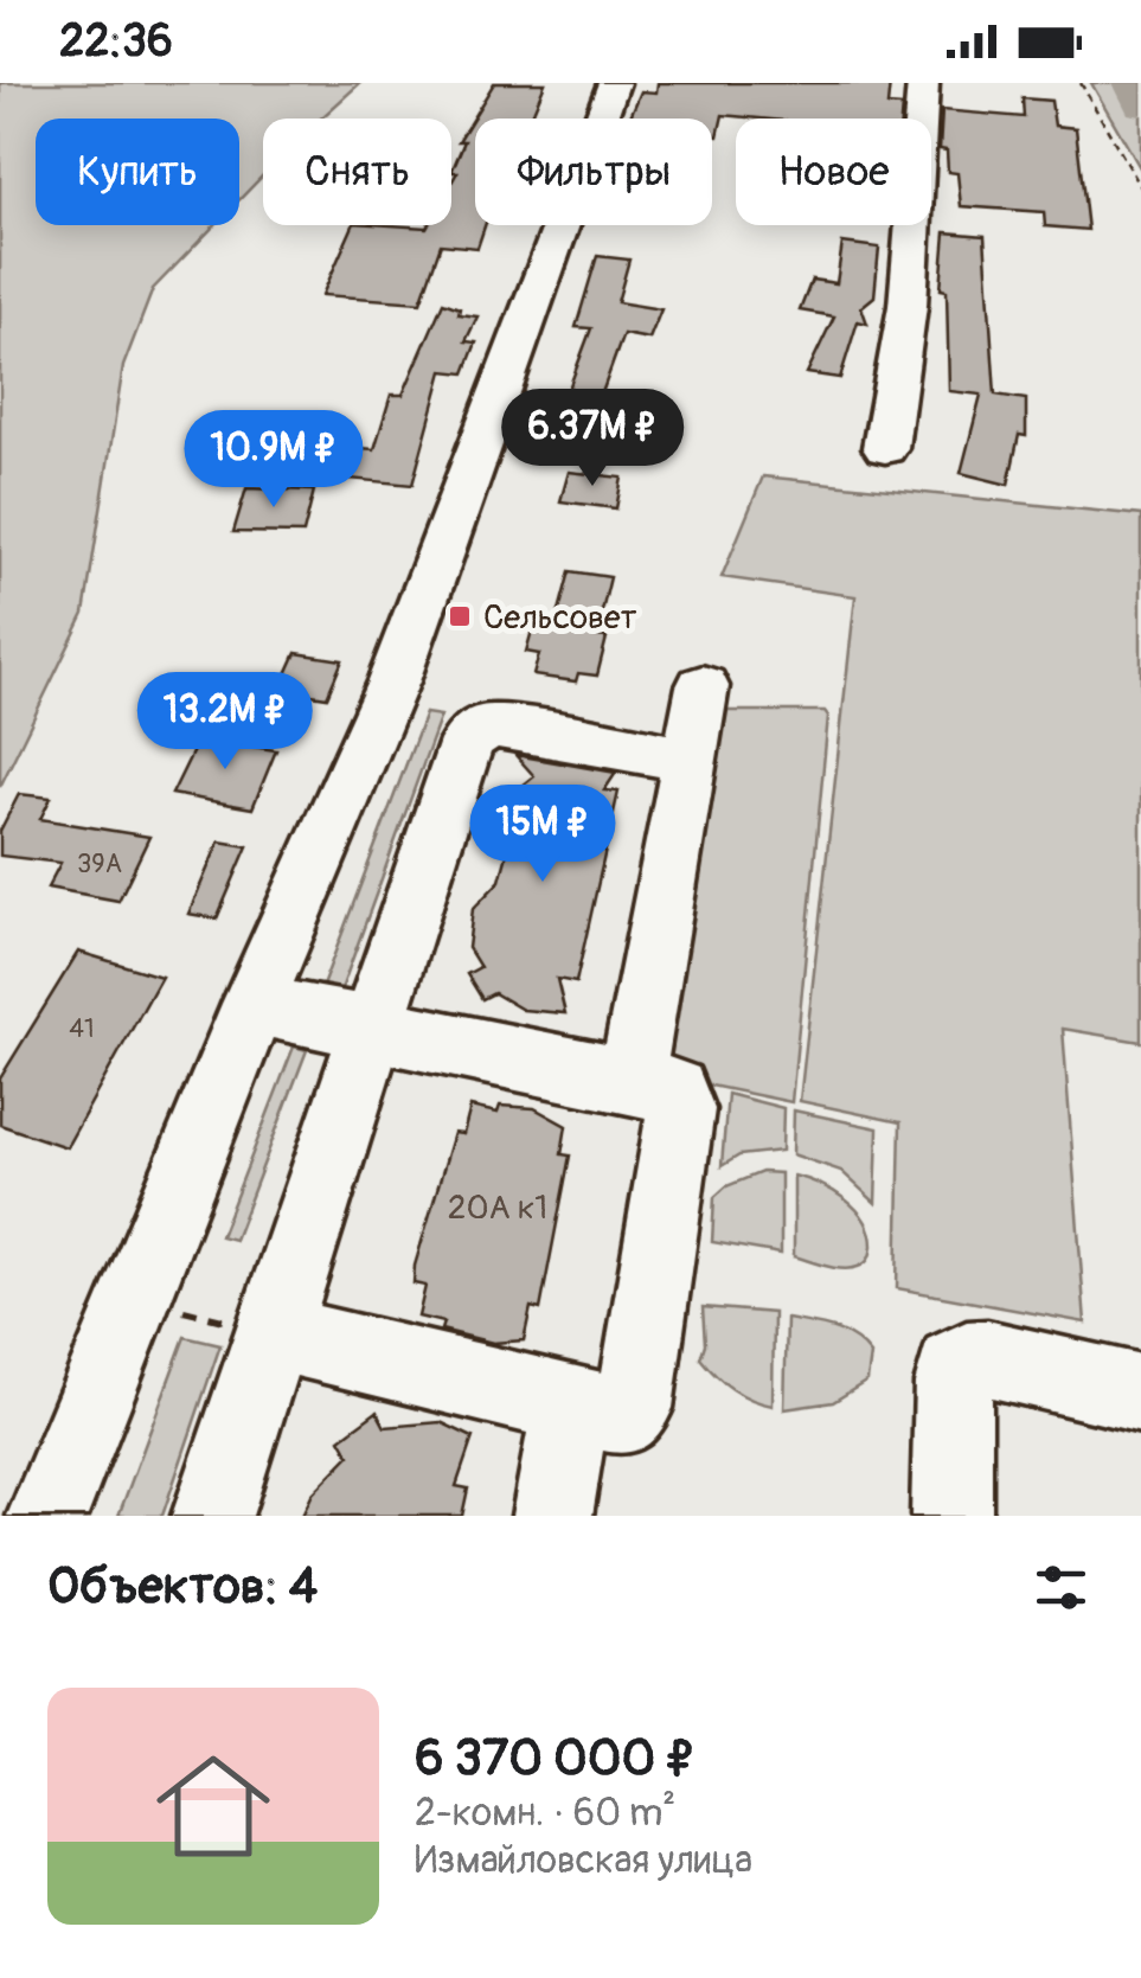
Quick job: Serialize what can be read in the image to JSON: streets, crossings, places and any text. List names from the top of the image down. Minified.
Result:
{"places":{"transit":["Сельсовет"]},"house_numbers":["39А","41","20А к1"],"page":{"status":"22:36","chip":["Купить","Снять","Фильтры","Новое"],"price":["6.37M ₽","10.9M ₽","13.2M ₽","15M ₽"],"heading":"Объектов: 4","list":[{"name":"6 370 000 ₽","note":"2-комн. · 60 m² · Измайловская улица"}]}}
